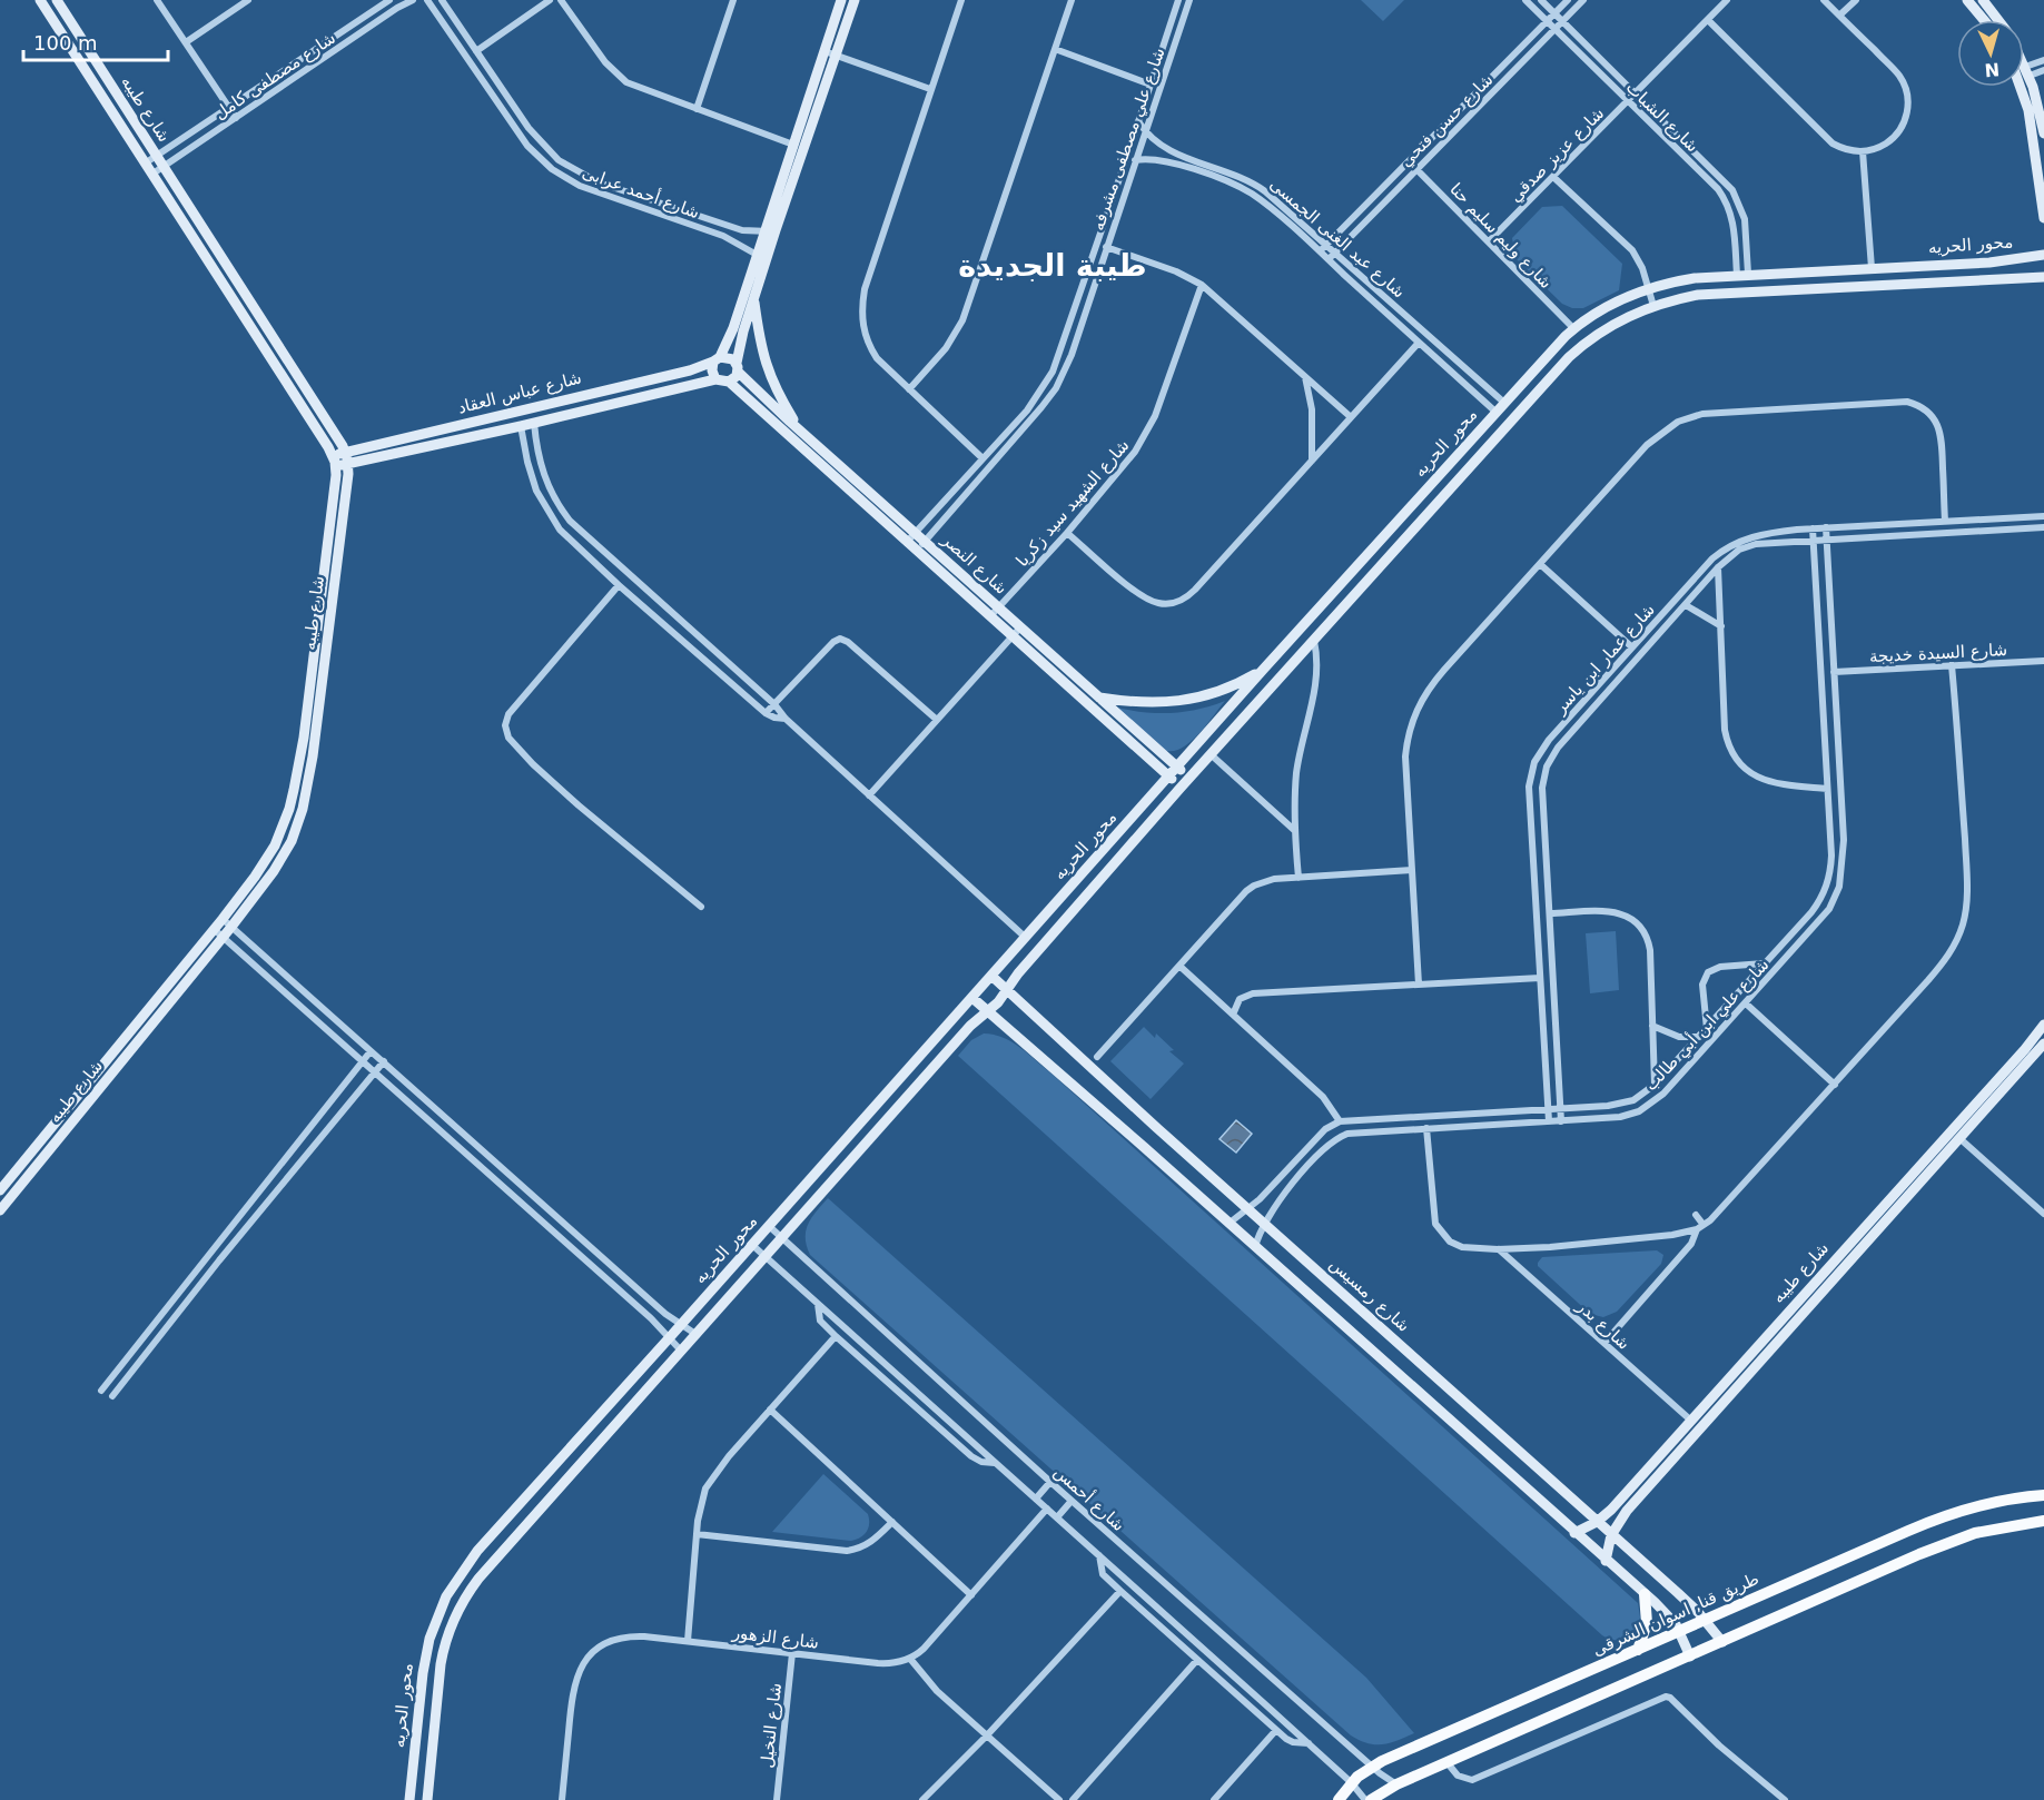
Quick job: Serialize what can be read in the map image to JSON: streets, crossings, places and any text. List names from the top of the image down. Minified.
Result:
{"streets":{"main road":["شارع طيبه","محور الحريه","شارع عباس العقاد","شارع النصر","شارع رمسيس","طريق قنا, اسوان الشرقى"],"street":["شارع مصطفى كامل","شارع الشباب","شارع حسن فتحي","شارع علي مصطفى مشرفه","شارع عزيز صدقي","شارع أحمد عرابى","شارع وليم سليم حنا","شارع عبد الغنى الجمسى","شارع الشهيد سيد زكريا","شارع السيدة خديجة","شارع عمار ابن ياسر","شارع علي ابن أبي طالب","شارع بدر","شارع أحمس","شارع الزهور","شارع النخيل"]},"crossings":[["شارع مصطفى كامل","شارع طيبه"],["شارع طيبه","شارع عباس العقاد"],["شارع طيبه","شارع رمسيس"],["شارع طيبه","شارع بدر"],["شارع الشباب","شارع حسن فتحي"],["شارع الشباب","شارع عزيز صدقي"],["شارع الشباب","محور الحريه"],["شارع حسن فتحي","شارع وليم سليم حنا"],["شارع حسن فتحي","شارع عبد الغنى الجمسى"],["شارع علي مصطفى مشرفه","شارع عبد الغنى الجمسى"],["شارع علي مصطفى مشرفه","شارع النصر"],["شارع عزيز صدقي","شارع وليم سليم حنا"],["شارع وليم سليم حنا","محور الحريه"],["شارع عبد الغنى الجمسى","محور الحريه"],["محور الحريه","شارع النصر"],["محور الحريه","شارع رمسيس"],["محور الحريه","شارع أحمس"],["شارع عباس العقاد","شارع النصر"],["شارع الشهيد سيد زكريا","شارع النصر"],["شارع السيدة خديجة","شارع علي ابن أبي طالب"],["شارع عمار ابن ياسر","شارع علي ابن أبي طالب"],["شارع علي ابن أبي طالب","شارع رمسيس"],["شارع رمسيس","طريق قنا, اسوان الشرقى"],["شارع أحمس","طريق قنا, اسوان الشرقى"],["شارع الزهور","شارع النخيل"]],"districts":["طيبة الجديدة"],"scale_bar":"100 m","north":"bottom"}
